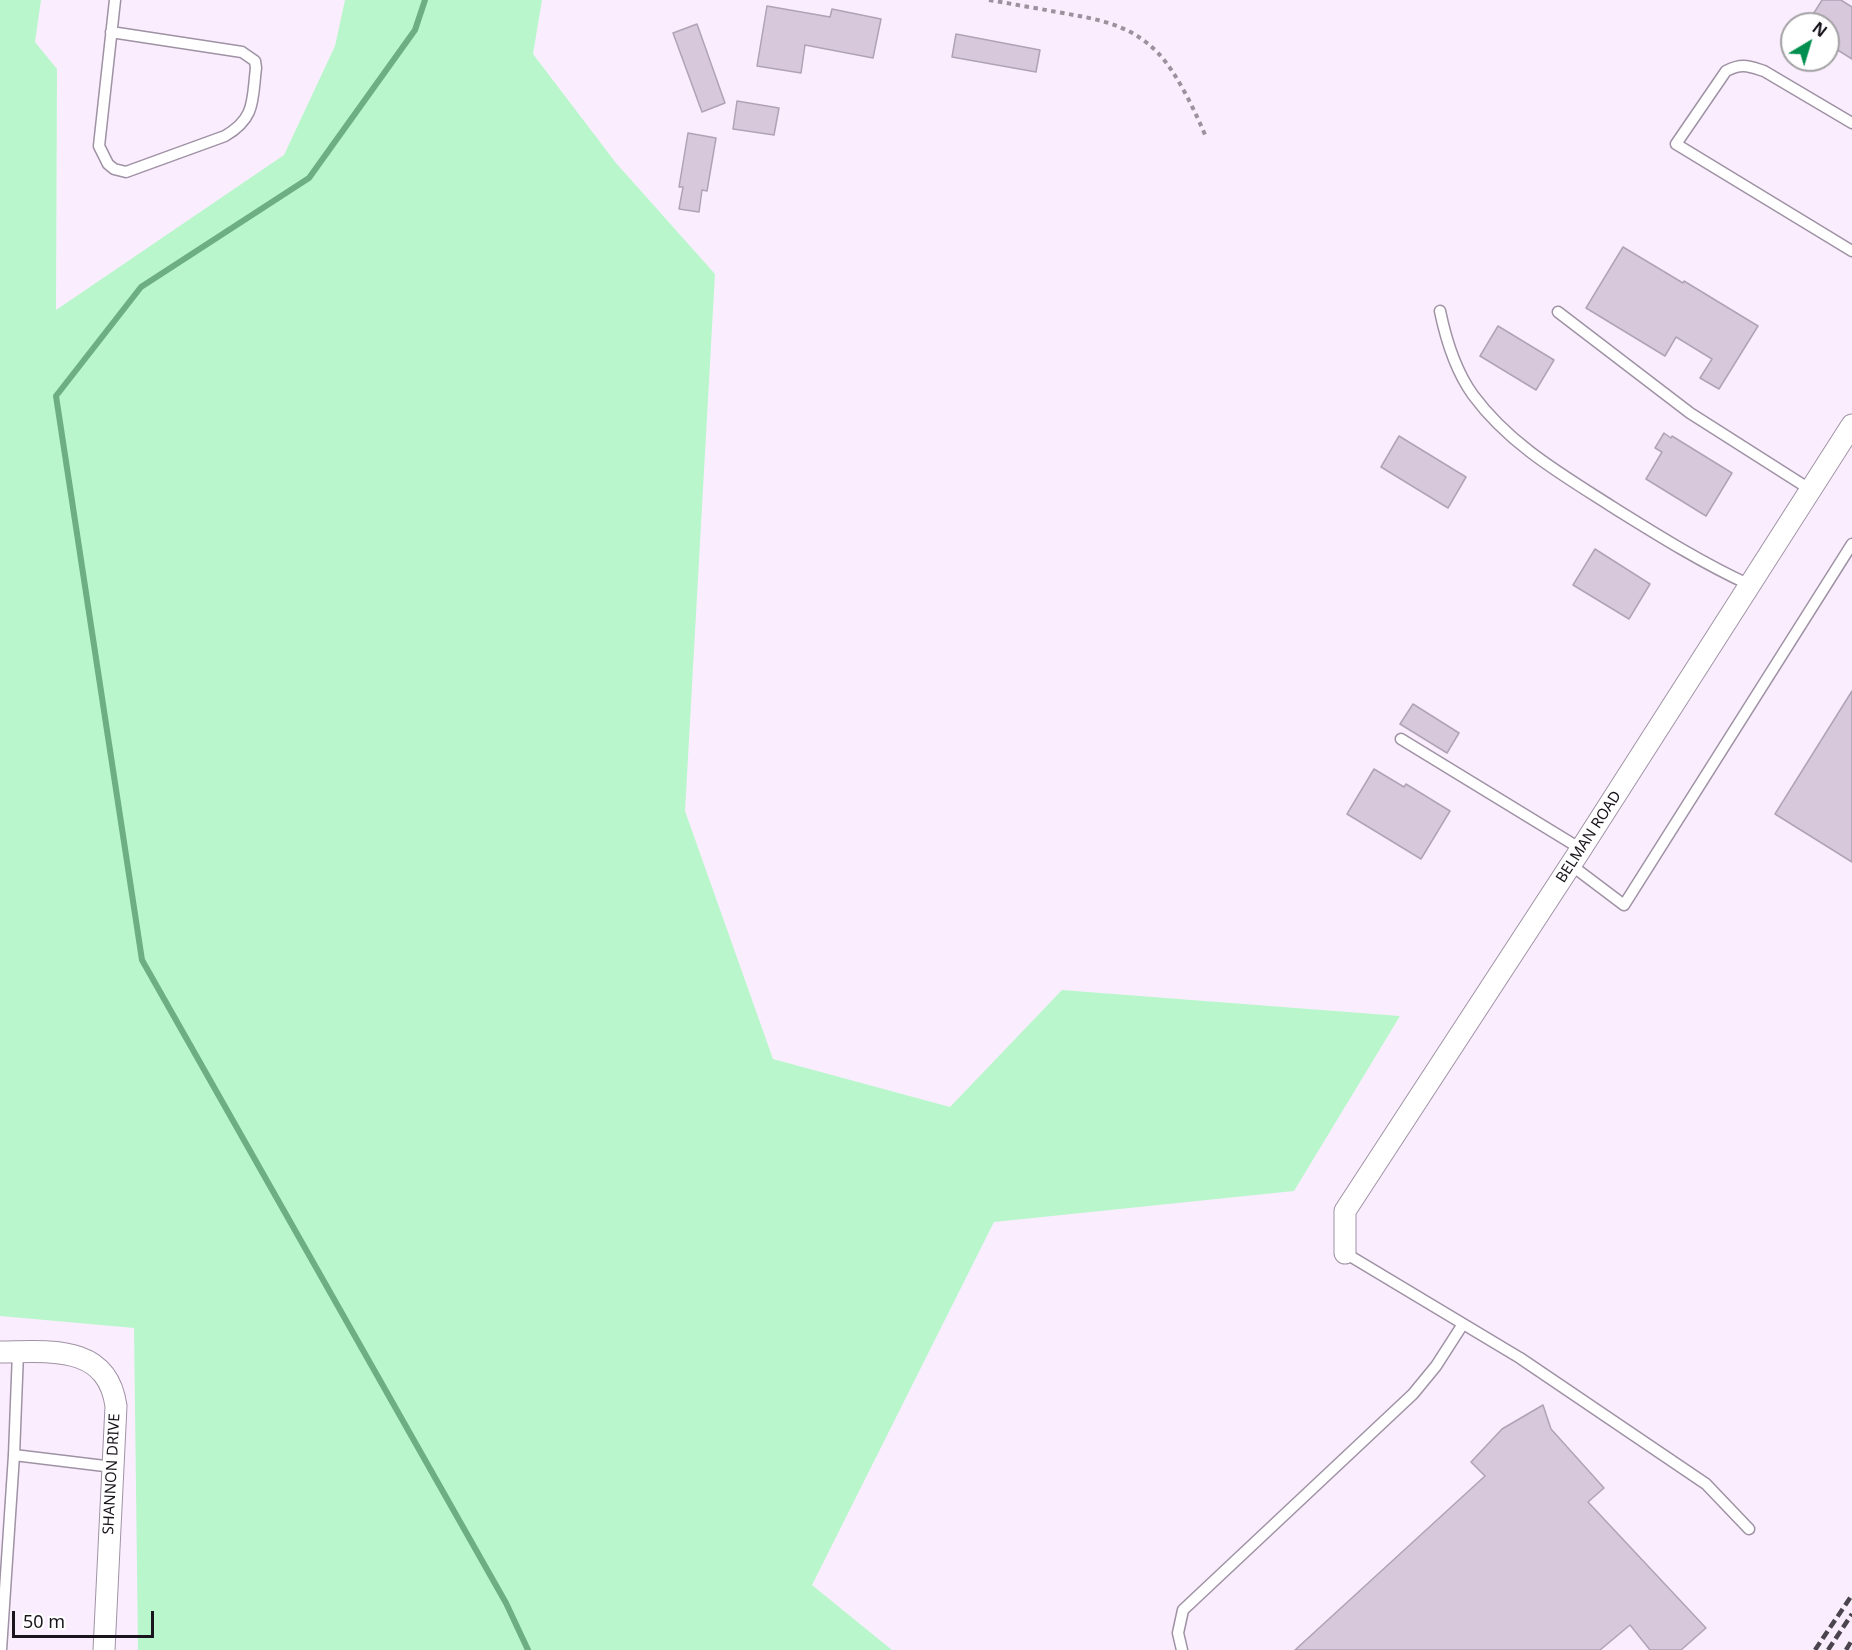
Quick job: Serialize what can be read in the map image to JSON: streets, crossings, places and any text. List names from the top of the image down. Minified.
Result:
{"streets":{"street":["BELMAN ROAD","SHANNON DRIVE"]},"scale_bar":"50 m","north":"top right"}
